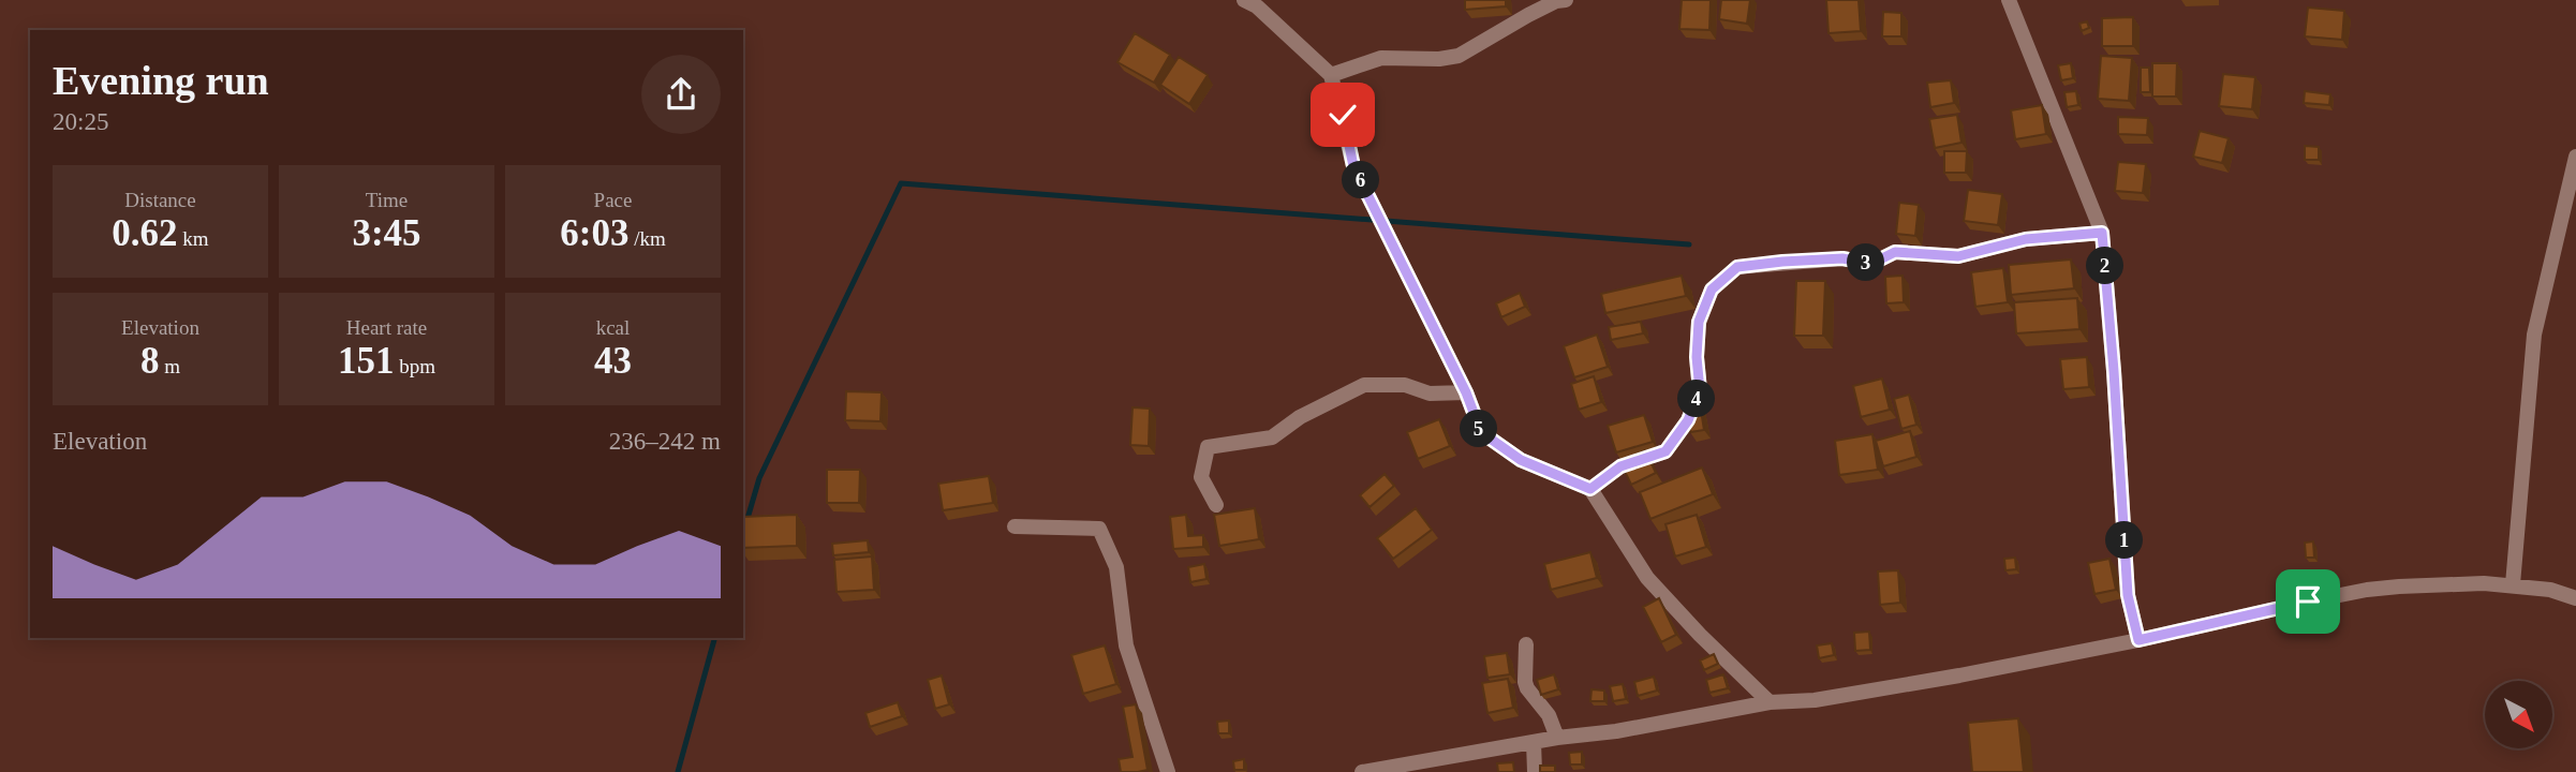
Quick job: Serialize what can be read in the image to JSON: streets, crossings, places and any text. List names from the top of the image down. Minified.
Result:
{"north":"bottom right","page":{"heading":["Evening run","20:25"],"stats":[["Distance","0.62 km"],["Time","3:45"],["Pace","6:03 /km"],["Elevation","8 m"],["Heart rate","151 bpm"],["kcal","43"]],"pins":["6","3","2","4","5","1"],"chart":["Elevation","236–242 m"]}}
